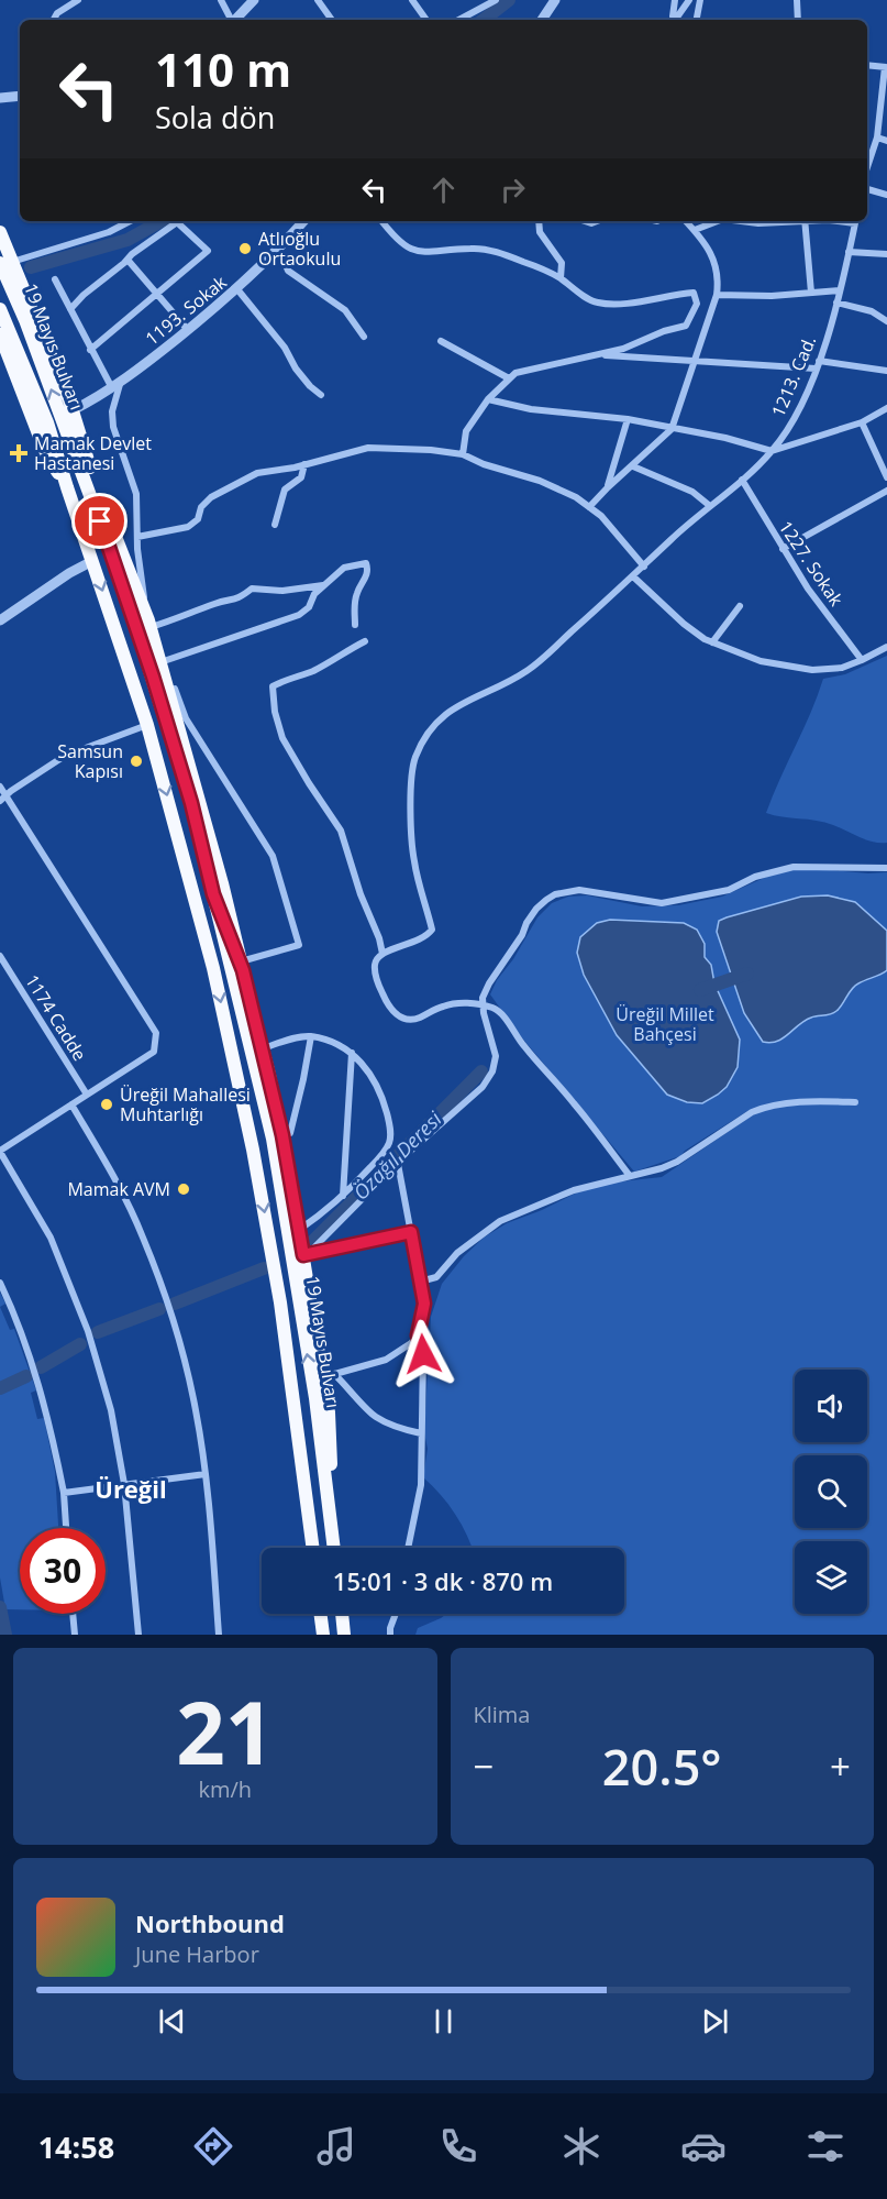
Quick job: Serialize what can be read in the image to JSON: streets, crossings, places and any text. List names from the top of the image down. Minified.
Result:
{"streets":{"highway":["19 Mayıs Bulvarı"],"street":["1193. Sokak","1213. Cad.","1227. Sokak","1174 Cadde"]},"crossings":[["1213. Cad.","1227. Sokak"]],"districts":["Üreğil"],"water":["Özağıl Deresi"],"parks":["Üreğil Millet Bahçesi"],"places":{"other":["Atlıoğlu Ortaokulu","Samsun Kapısı","Üreğil Mahallesi Muhtarlığı","Mamak AVM"],"health":["Mamak Devlet Hastanesi"]},"page":{"turn":["110 m","Sola dön"],"limit":"30","trip":"15:01 · 3 dk · 870 m","tile":[["21","km/h"],"Klima"],"heat":["−","20.5°","+"],"song":["Northbound","June Harbor"],"tabs":"14:58"}}
